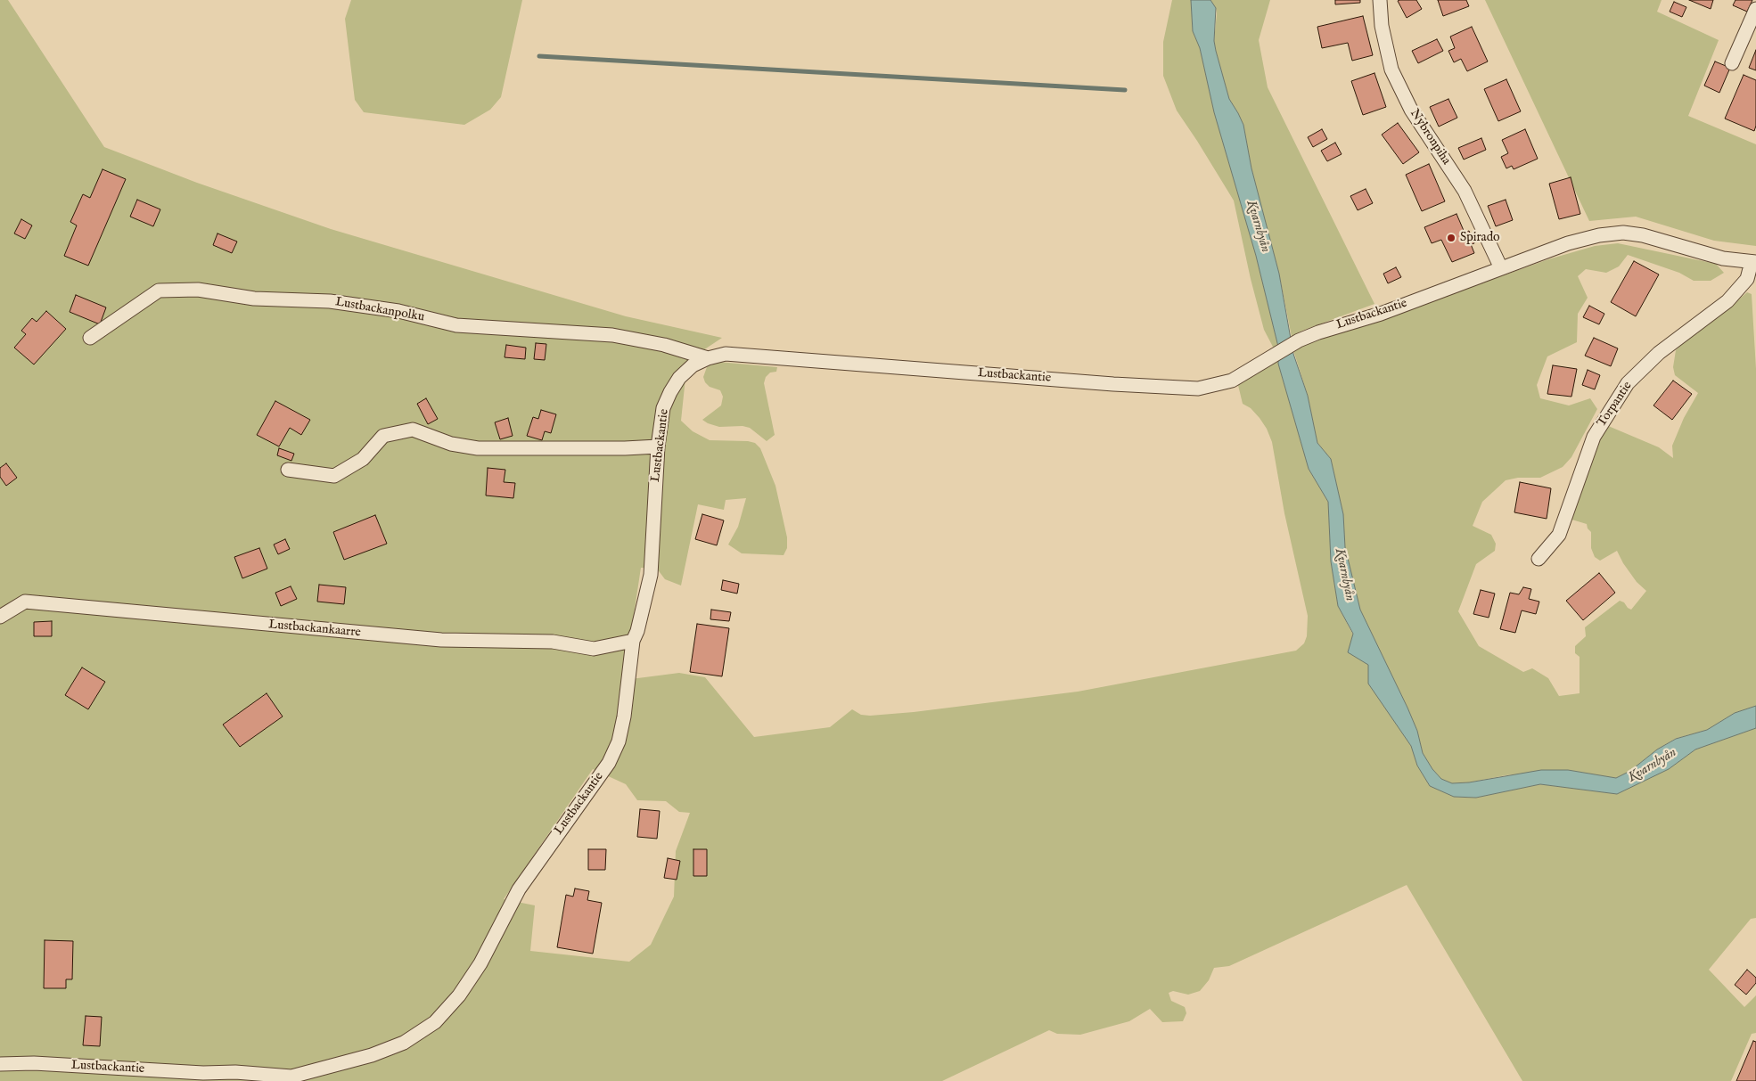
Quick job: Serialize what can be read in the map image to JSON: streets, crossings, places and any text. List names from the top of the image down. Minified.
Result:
{"streets":{"street":["Nybronpiha","Lustbackanpolku","Lustbackantie","Torpantie","Lustbackankaarre"]},"crossings":[["Nybronpiha","Lustbackantie"],["Lustbackanpolku","Lustbackantie"],["Lustbackantie","Torpantie"],["Lustbackantie","Lustbackankaarre"]],"water":["Kvarnbyån"],"places":["Spirado"]}
